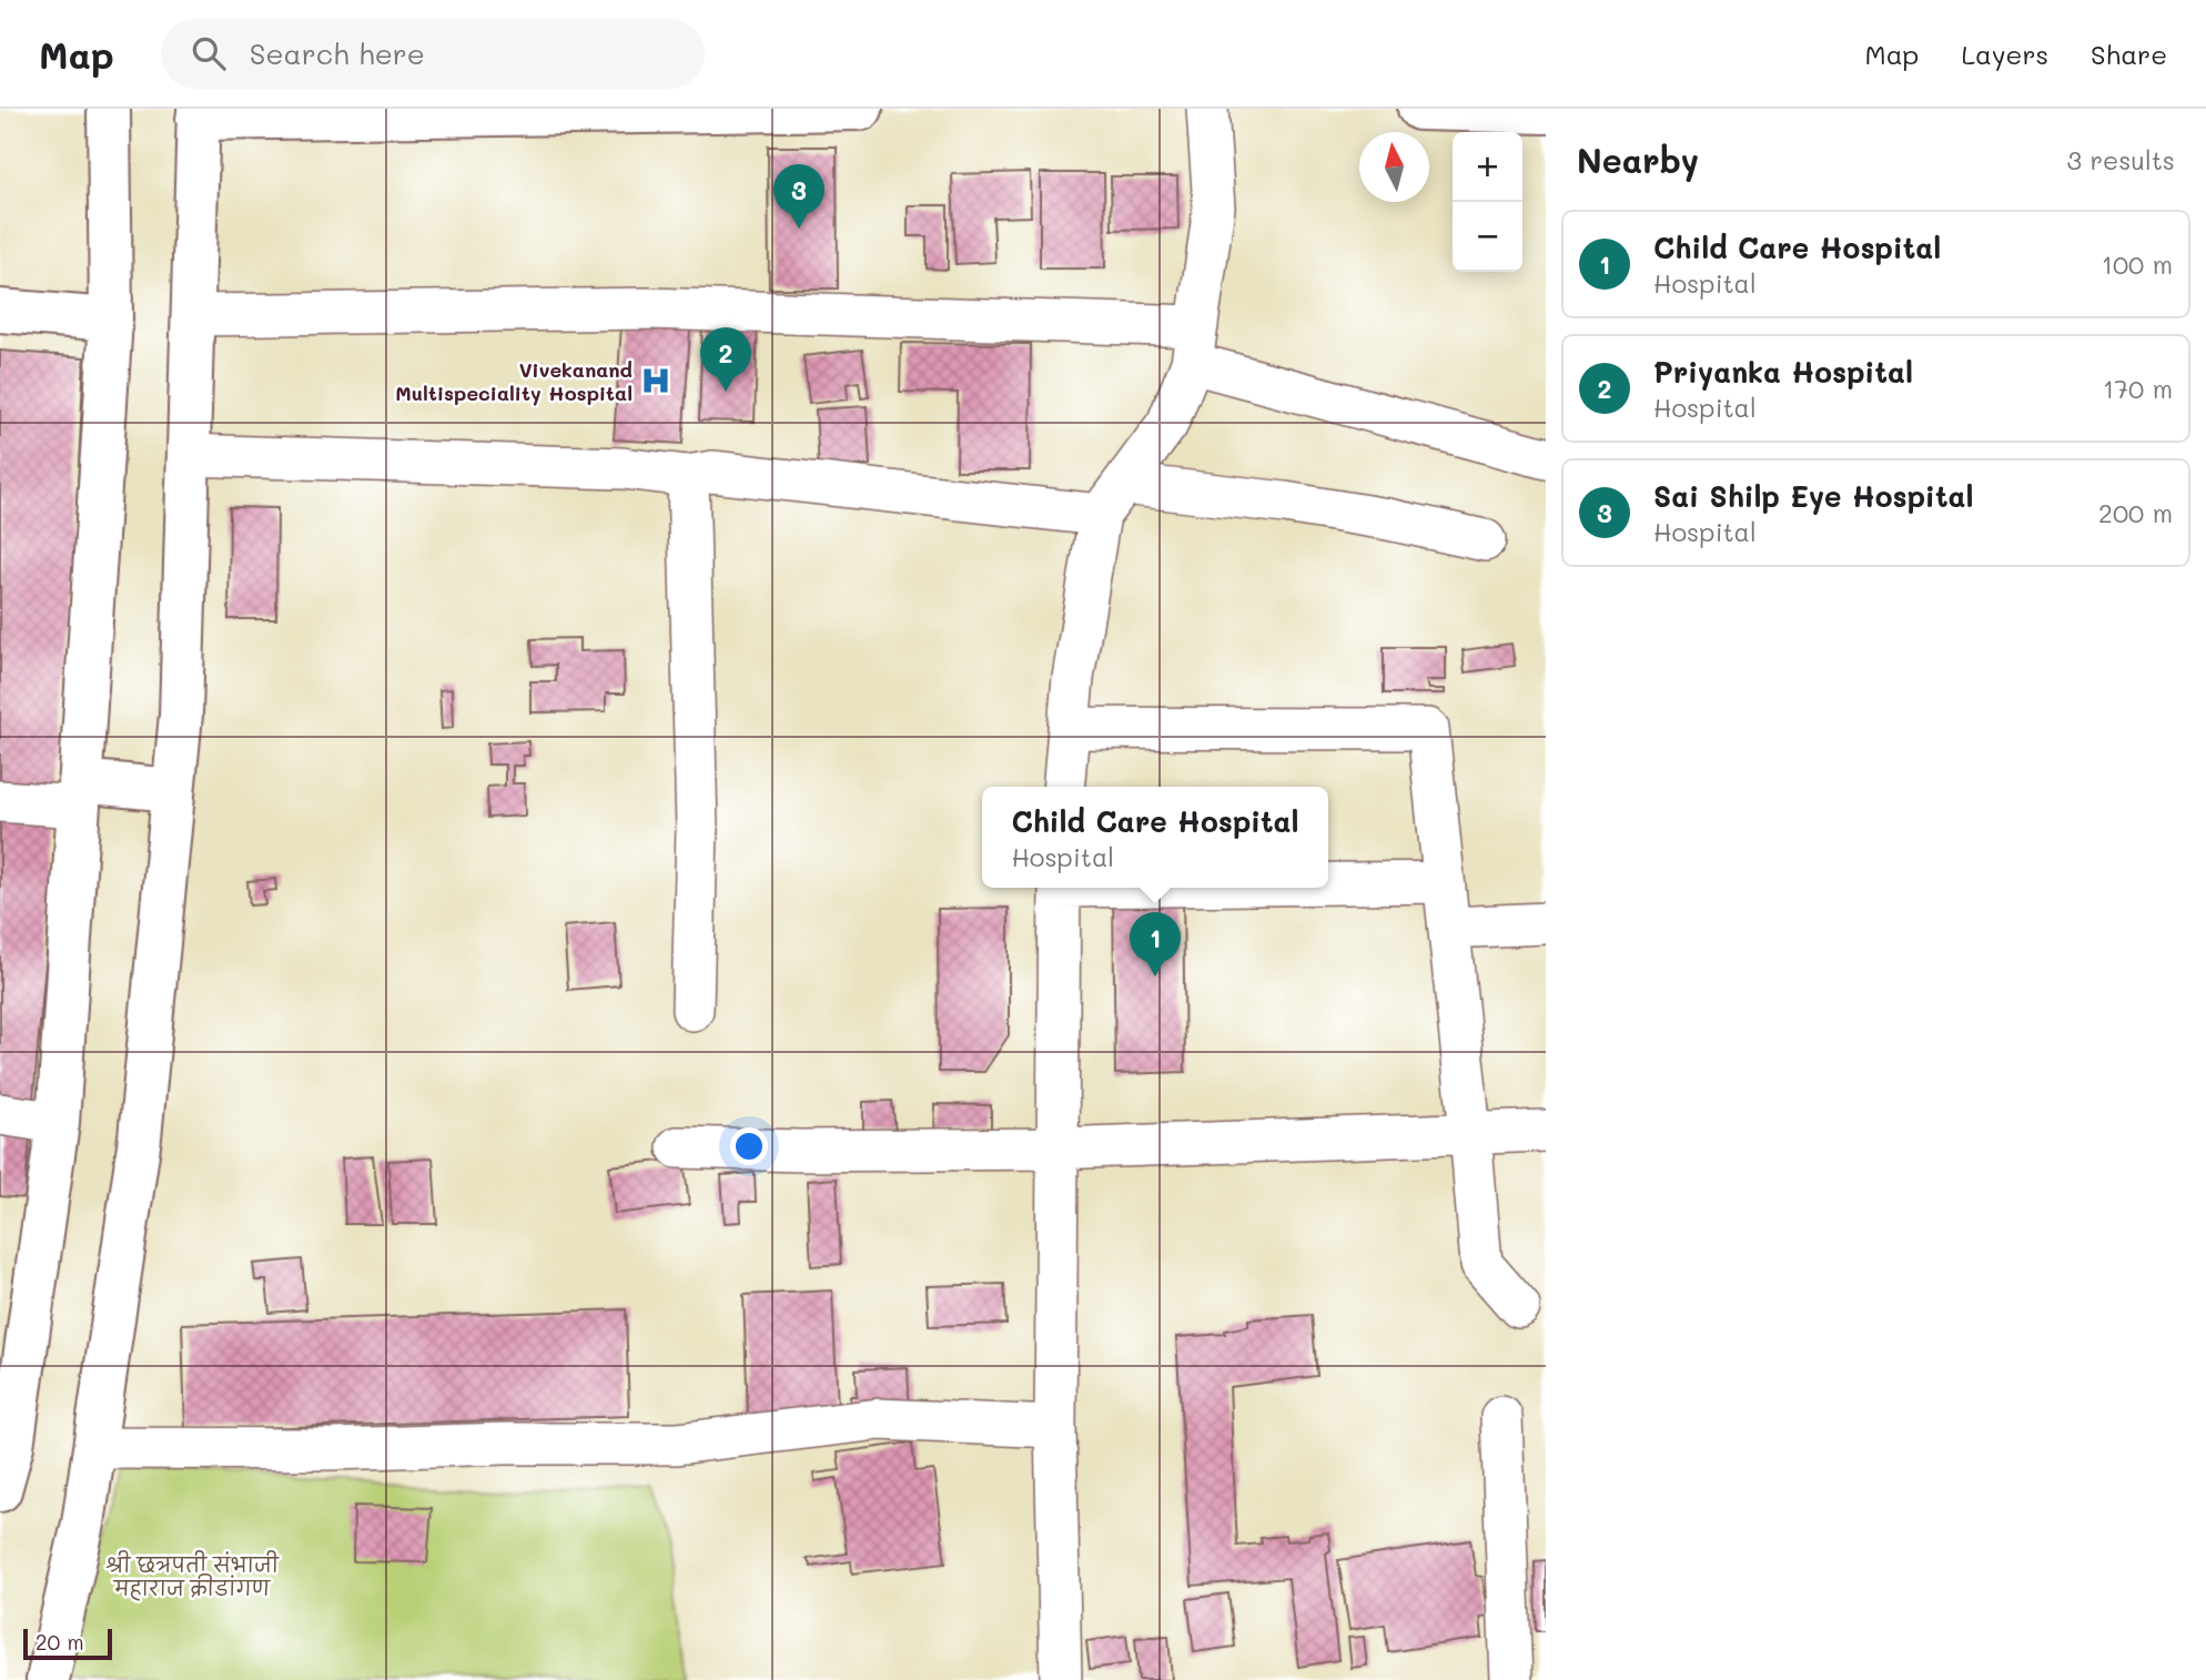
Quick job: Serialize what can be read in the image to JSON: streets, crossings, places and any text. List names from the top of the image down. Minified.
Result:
{"parks":["श्री छत्रपती संभाजी महाराज क्रीडांगण"],"places":{"hospital":["Vivekanand Multispeciality Hospital"]},"scale_bar":"20 m","north":"top","page":{"header":"Map","search":"Search here","nav":["Map","Layers","Share"],"heading":["Nearby","3 results"],"map_buttons":["+","−"],"pins":["3","2","1"],"list":[{"mark":"1","name":"Child Care Hospital","note":"Hospital","value":"100 m"},{"mark":"2","name":"Priyanka Hospital","note":"Hospital","value":"170 m"},{"mark":"3","name":"Sai Shilp Eye Hospital","note":"Hospital","value":"200 m"}],"popup":["Child Care Hospital","Hospital"],"scale":"20 m"}}
